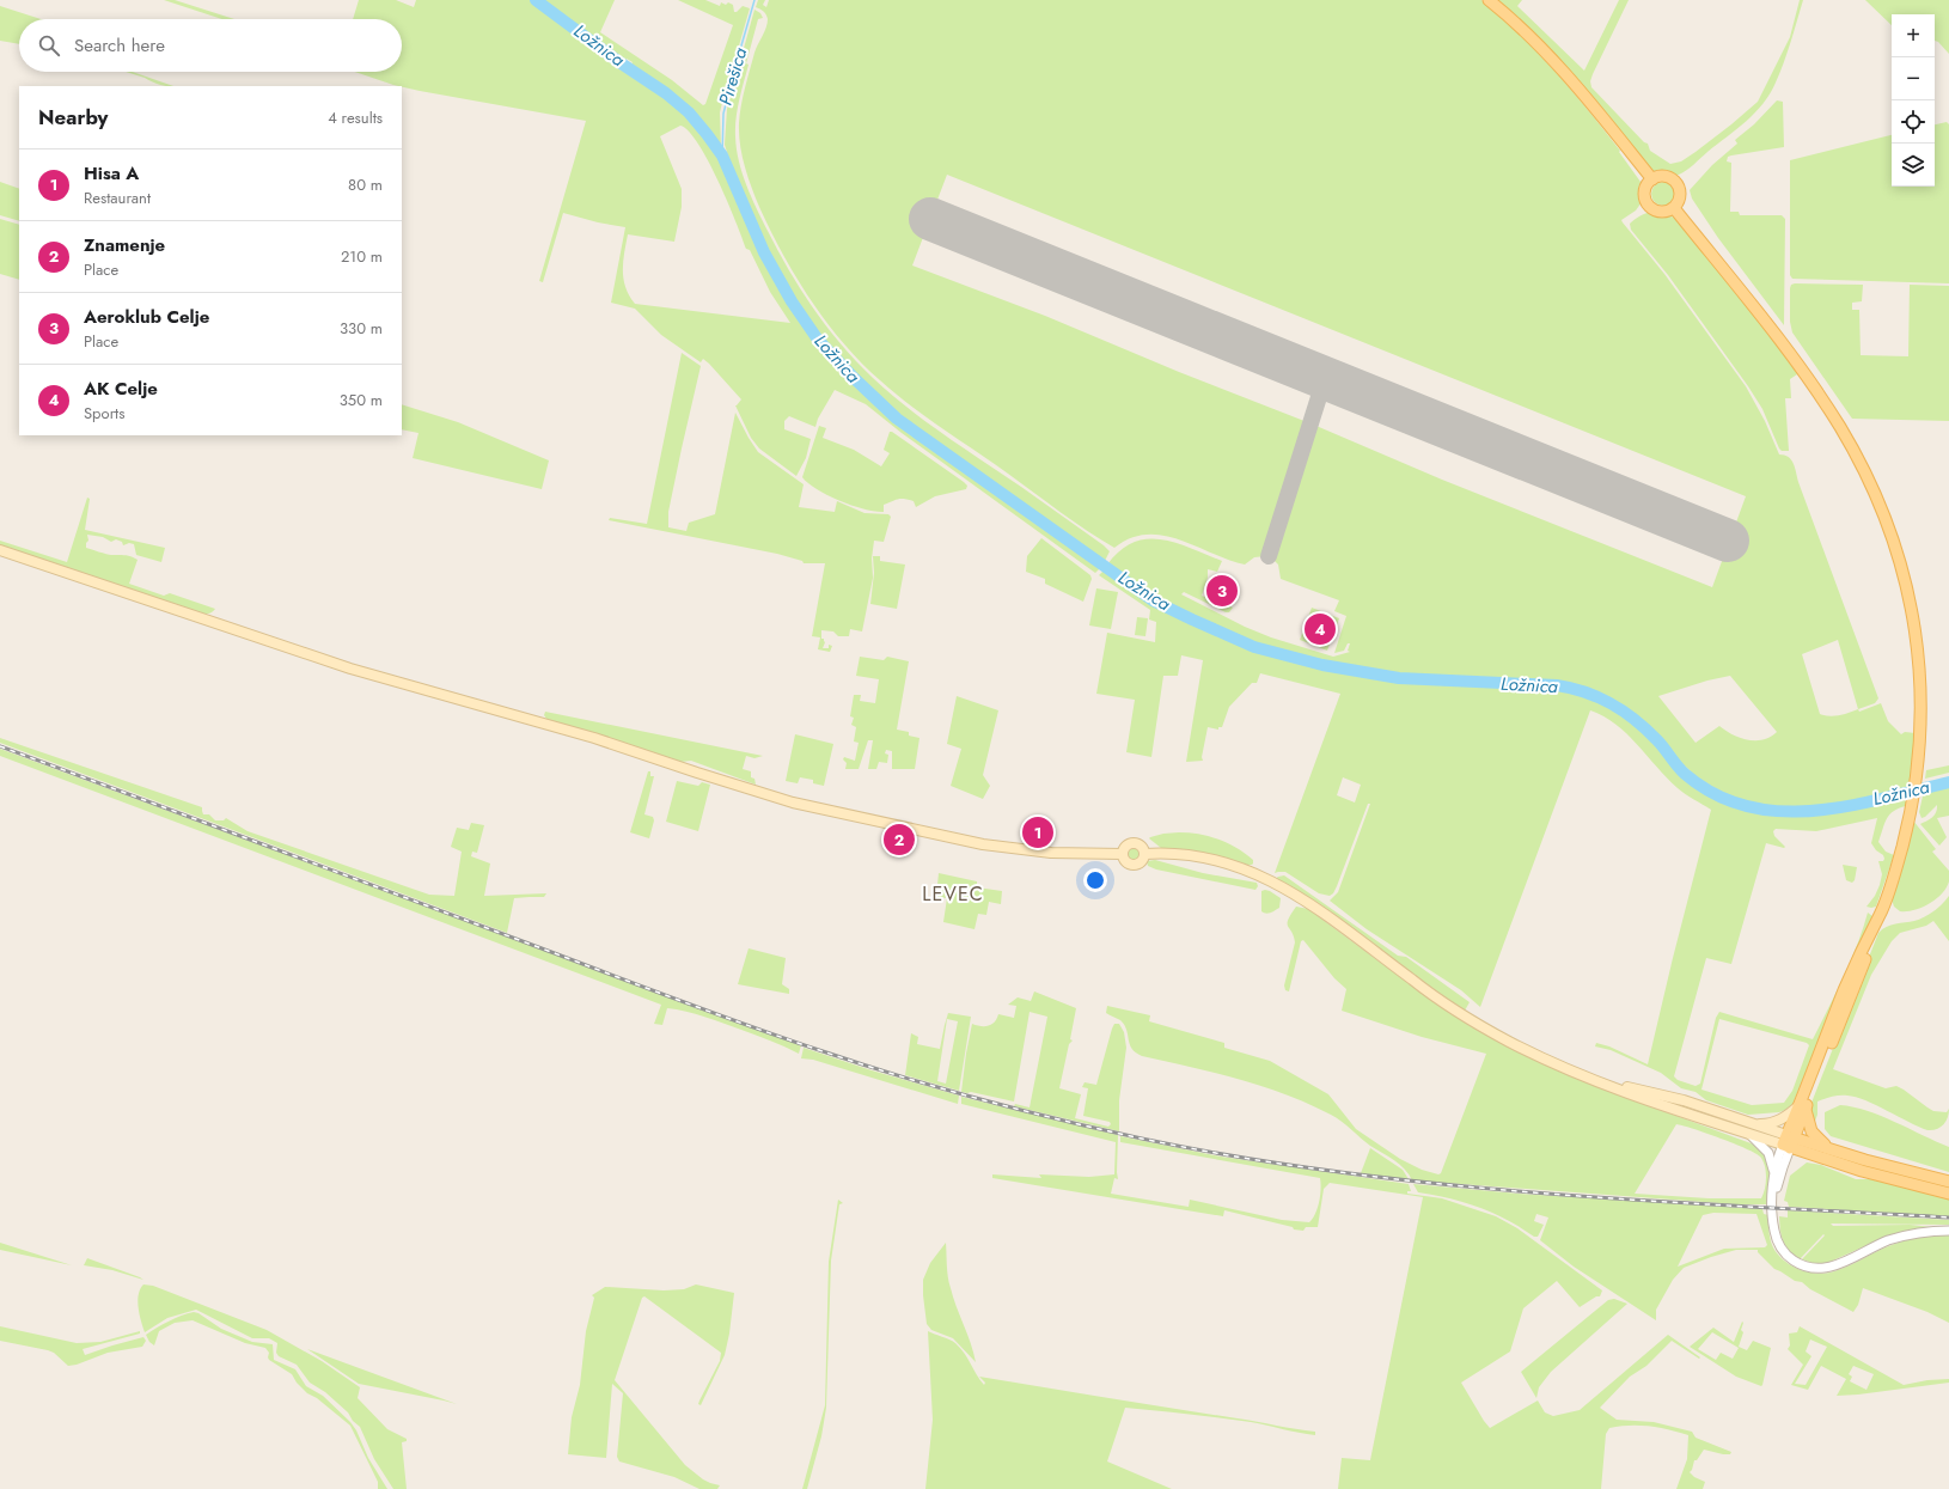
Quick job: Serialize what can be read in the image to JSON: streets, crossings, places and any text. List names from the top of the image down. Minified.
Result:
{"districts":["LEVEC"],"water":["Ložnica","Pirešica"],"page":{"map_buttons":["+","−"],"search":"Search here","heading":["Nearby","4 results"],"list":[{"mark":"1","name":"Hisa A","note":"Restaurant","value":"80 m"},{"mark":"2","name":"Znamenje","note":"Place","value":"210 m"},{"mark":"3","name":"Aeroklub Celje","note":"Place","value":"330 m"},{"mark":"4","name":"AK Celje","note":"Sports","value":"350 m"}],"pins":["3","4","1","2"]}}
